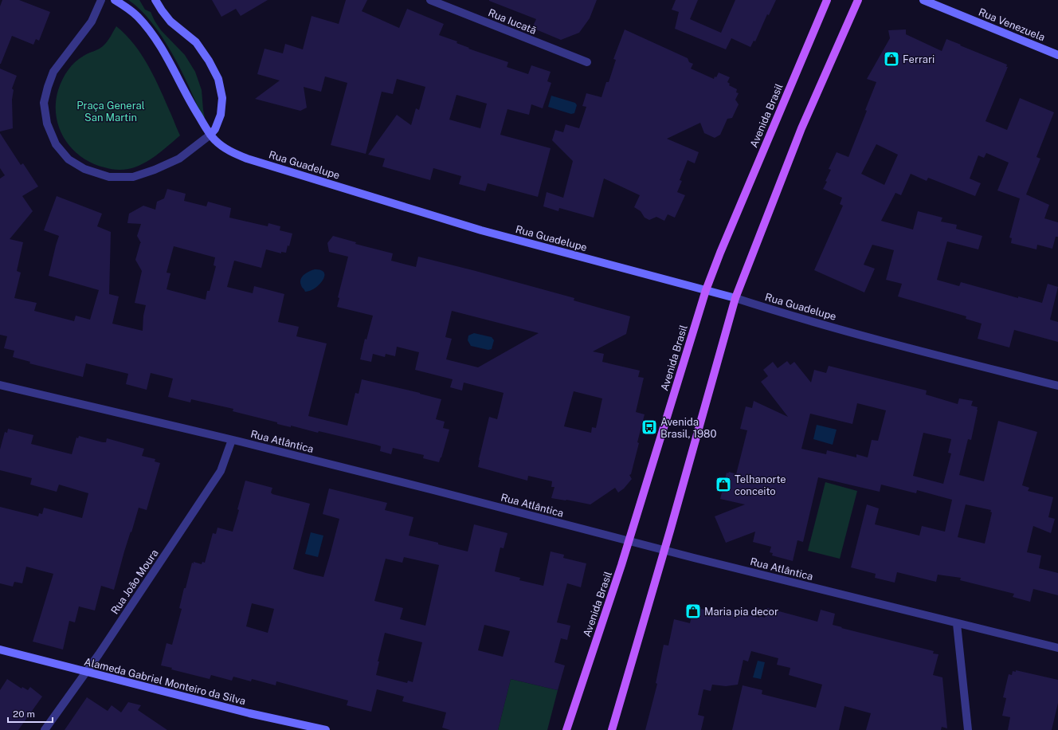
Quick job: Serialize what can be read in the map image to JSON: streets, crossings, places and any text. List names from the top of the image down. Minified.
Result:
{"streets":{"main road":["Avenida Brasil"],"street":["Rua Iucatã","Rua Venezuela","Rua Guadelupe","Rua Atlântica","Rua João Moura","Alameda Gabriel Monteiro da Silva"]},"crossings":[["Avenida Brasil","Rua Guadelupe"],["Avenida Brasil","Rua Atlântica"],["Rua Atlântica","Rua João Moura"],["Rua João Moura","Alameda Gabriel Monteiro da Silva"]],"parks":["Praça General San Martin"],"places":{"shop":["Ferrari","Telhanorte conceito","Maria pia decor"],"bus stop":["Avenida Brasil, 1980"]},"scale_bar":"20 m"}
